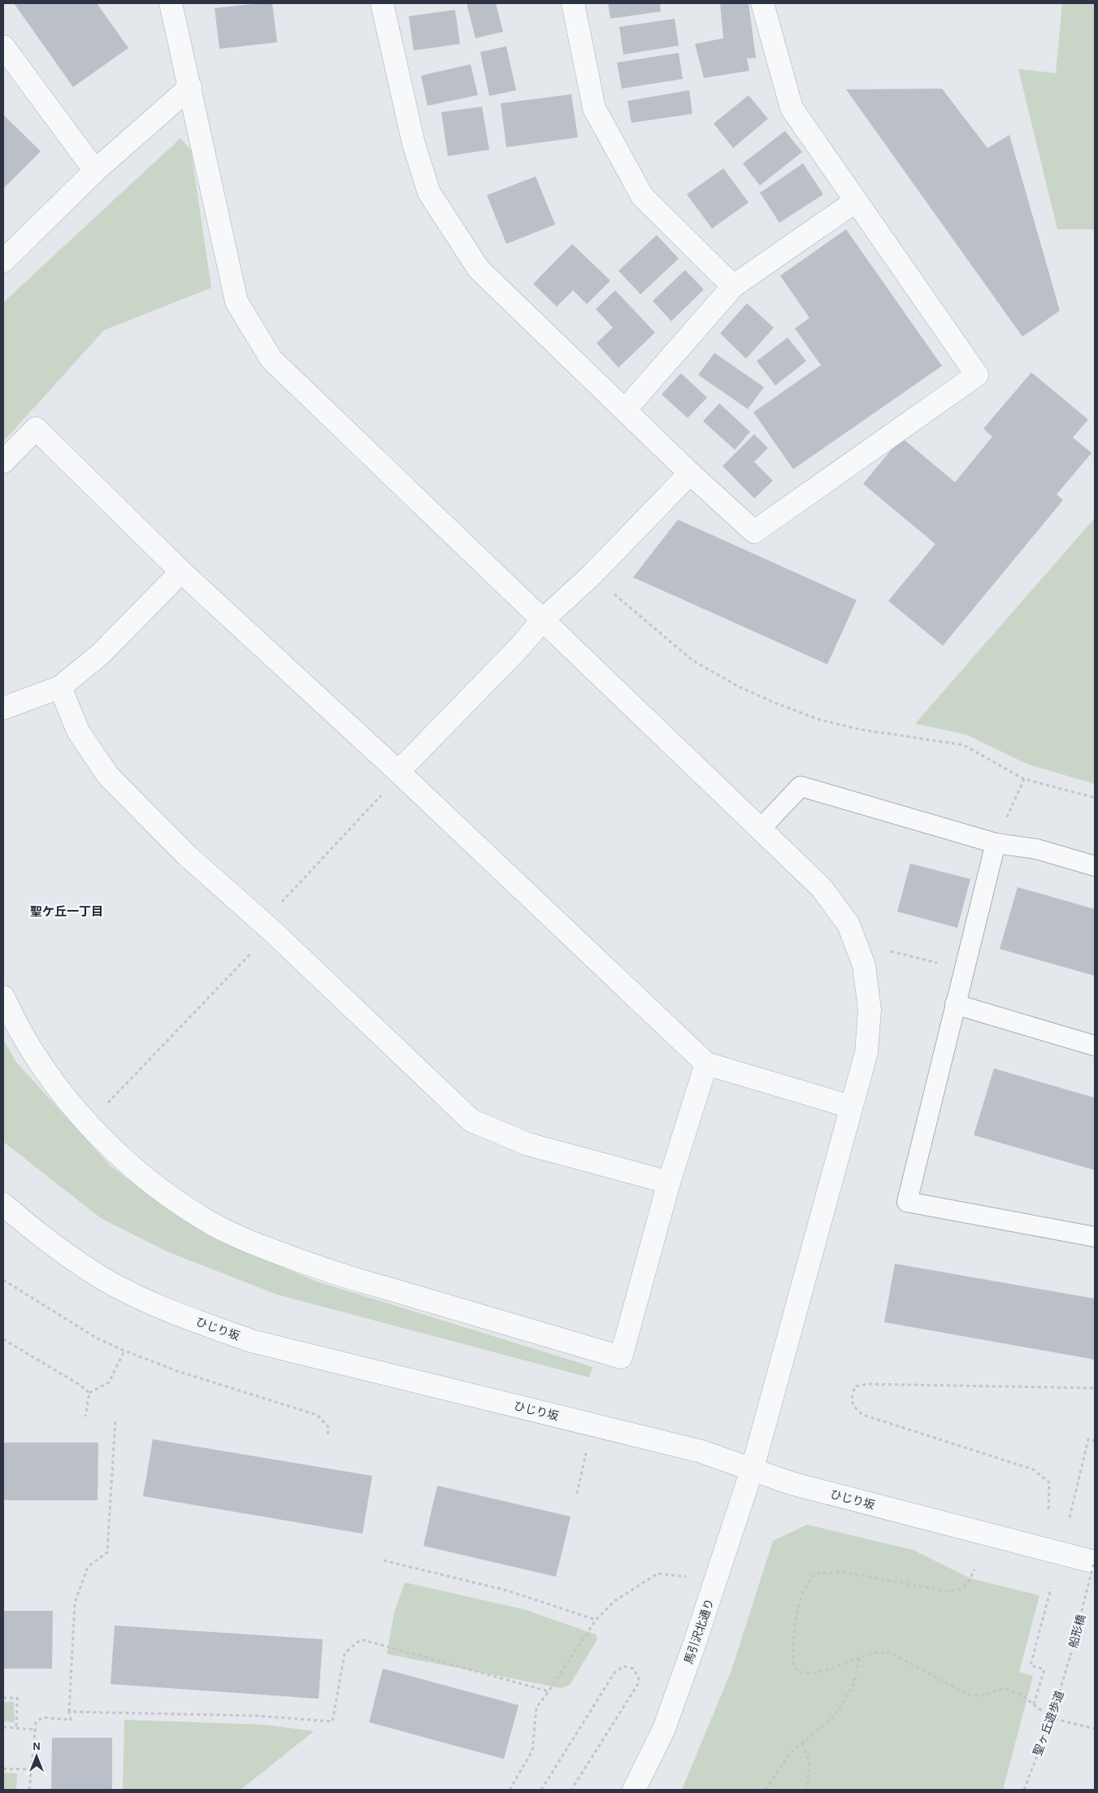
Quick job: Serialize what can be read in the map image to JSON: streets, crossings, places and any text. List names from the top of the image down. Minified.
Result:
{"streets":{"street":["ひじり坂","馬引沢北通り"],"path":["船形橋","聖ヶ丘遊歩道"]},"crossings":[["ひじり坂","馬引沢北通り"],["ひじり坂","船形橋"],["船形橋","聖ヶ丘遊歩道"]],"districts":["聖ケ丘一丁目"],"north":"top"}
